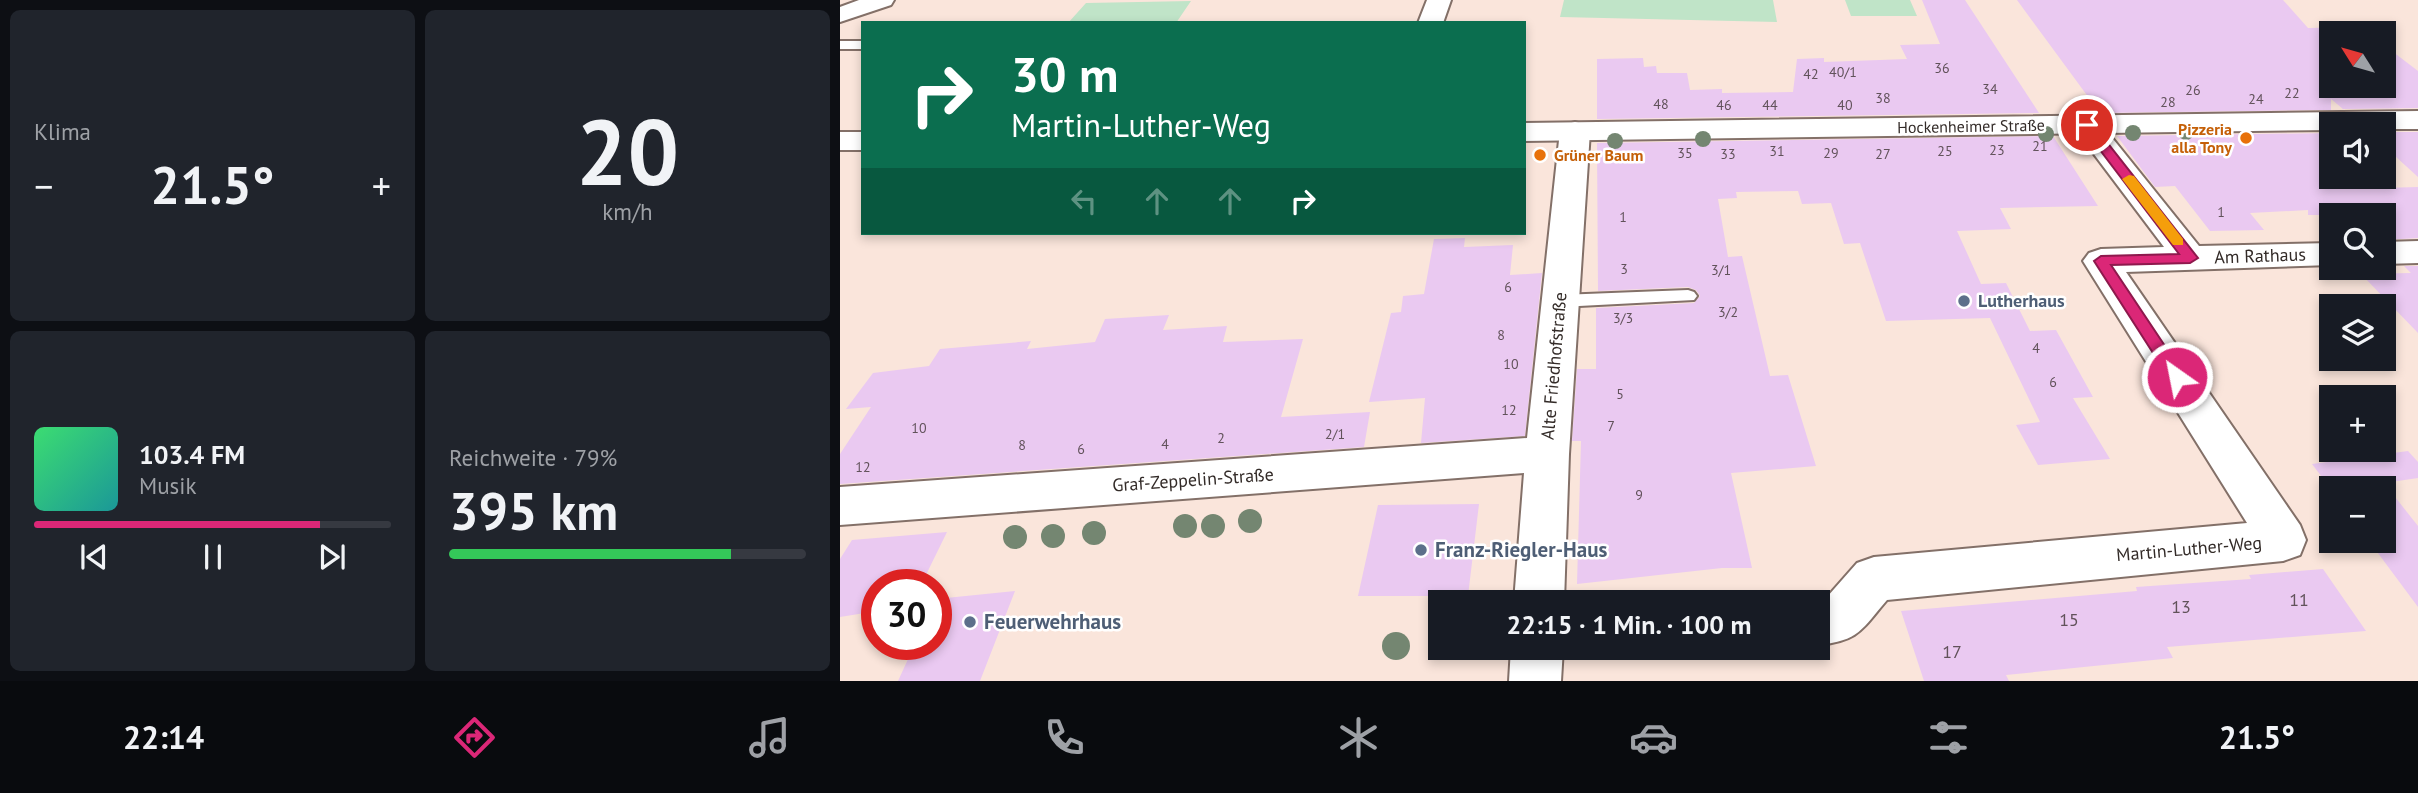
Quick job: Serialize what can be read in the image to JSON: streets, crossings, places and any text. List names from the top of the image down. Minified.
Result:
{"streets":{"street":["Hockenheimer Straße","Am Rathaus","Alte Friedhofstraße","Graf-Zeppelin-Straße","Martin-Luther-Weg"]},"crossings":[["Hockenheimer Straße","Am Rathaus"],["Hockenheimer Straße","Alte Friedhofstraße"],["Am Rathaus","Martin-Luther-Weg"],["Alte Friedhofstraße","Graf-Zeppelin-Straße"]],"places":["Pizzeria alla Tony","Grüner Baum","Lutherhaus","Franz-Riegler-Haus","Feuerwehrhaus"],"house_numbers":["36","40/1","42","34","26","22","38","24","28","48","46","44","40","21","23","31","25","35","29","33","27","1","1","3","3/1","6","3/2","3/3","8","4","10","6","5","12","7","10","2/1","2","4","8","6","12","9","11","13","15","17"],"north":"top left","page":{"tile":["Klima",["20","km/h"],["Reichweite · 79%","395 km"]],"map_buttons":["+","−"],"turn":["30 m","Martin-Luther-Weg"],"heat":["−","21.5°","+"],"song":["103.4 FM","Musik"],"limit":"30","trip":"22:15 · 1 Min. · 100 m","tabs":["22:14","21.5°"]}}
